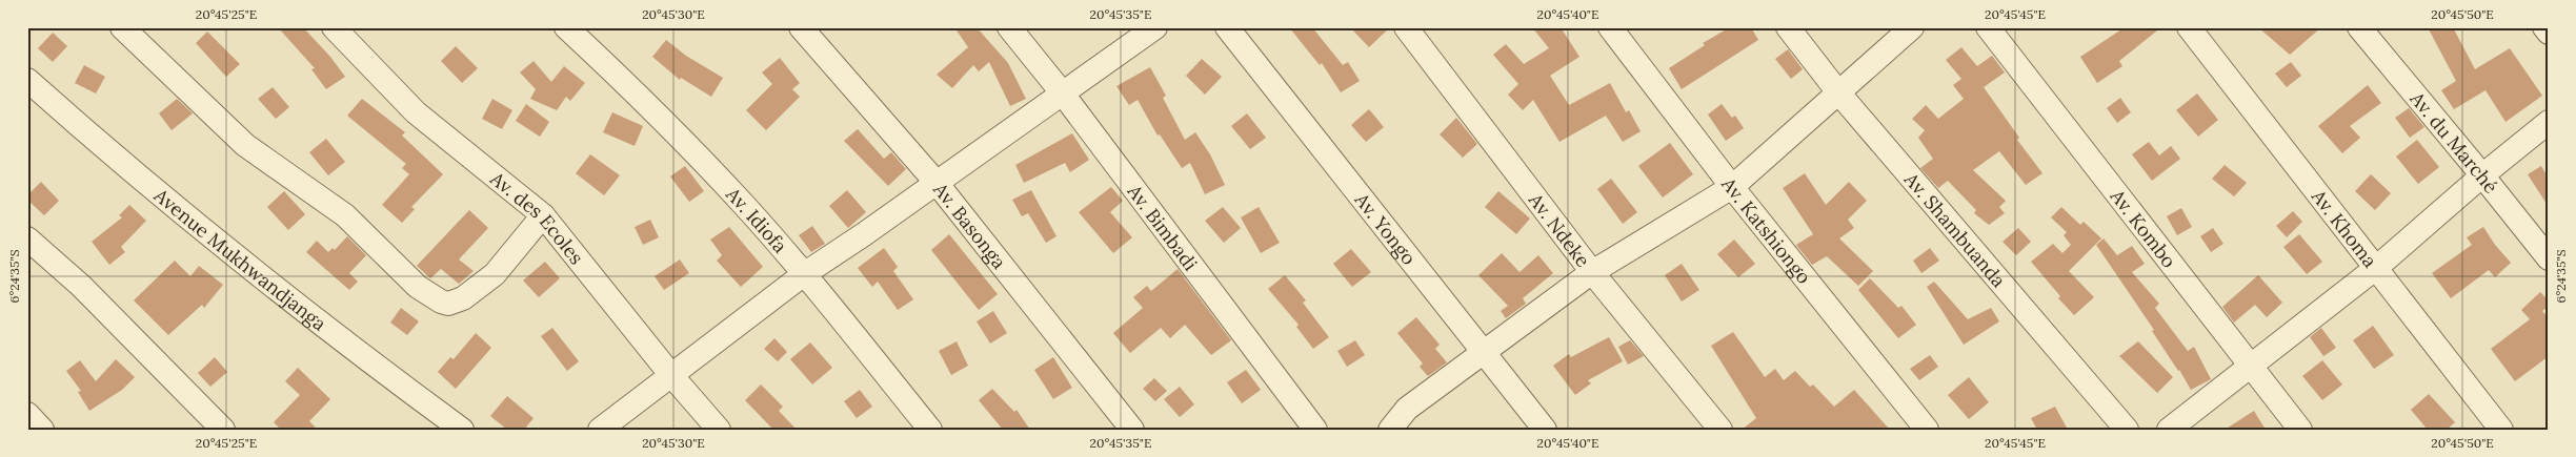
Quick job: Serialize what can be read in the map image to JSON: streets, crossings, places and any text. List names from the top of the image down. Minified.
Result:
{"streets":{"street":["Av. du Marché","Av. des Ecoles","Av. Idiofa","Av. Basonga","Av. Bimbadi","Av. Yongo","Av. Kombo","Av. Khoma","Av. Katshiongo","Av. Shambuanda","Av. Ndeke","Avenue Mukhwandjanga"]},"coordinates":["20°45'25\"E","20°45'30\"E","20°45'35\"E","20°45'40\"E","20°45'45\"E","20°45'50\"E","6°24'35\"S"]}
